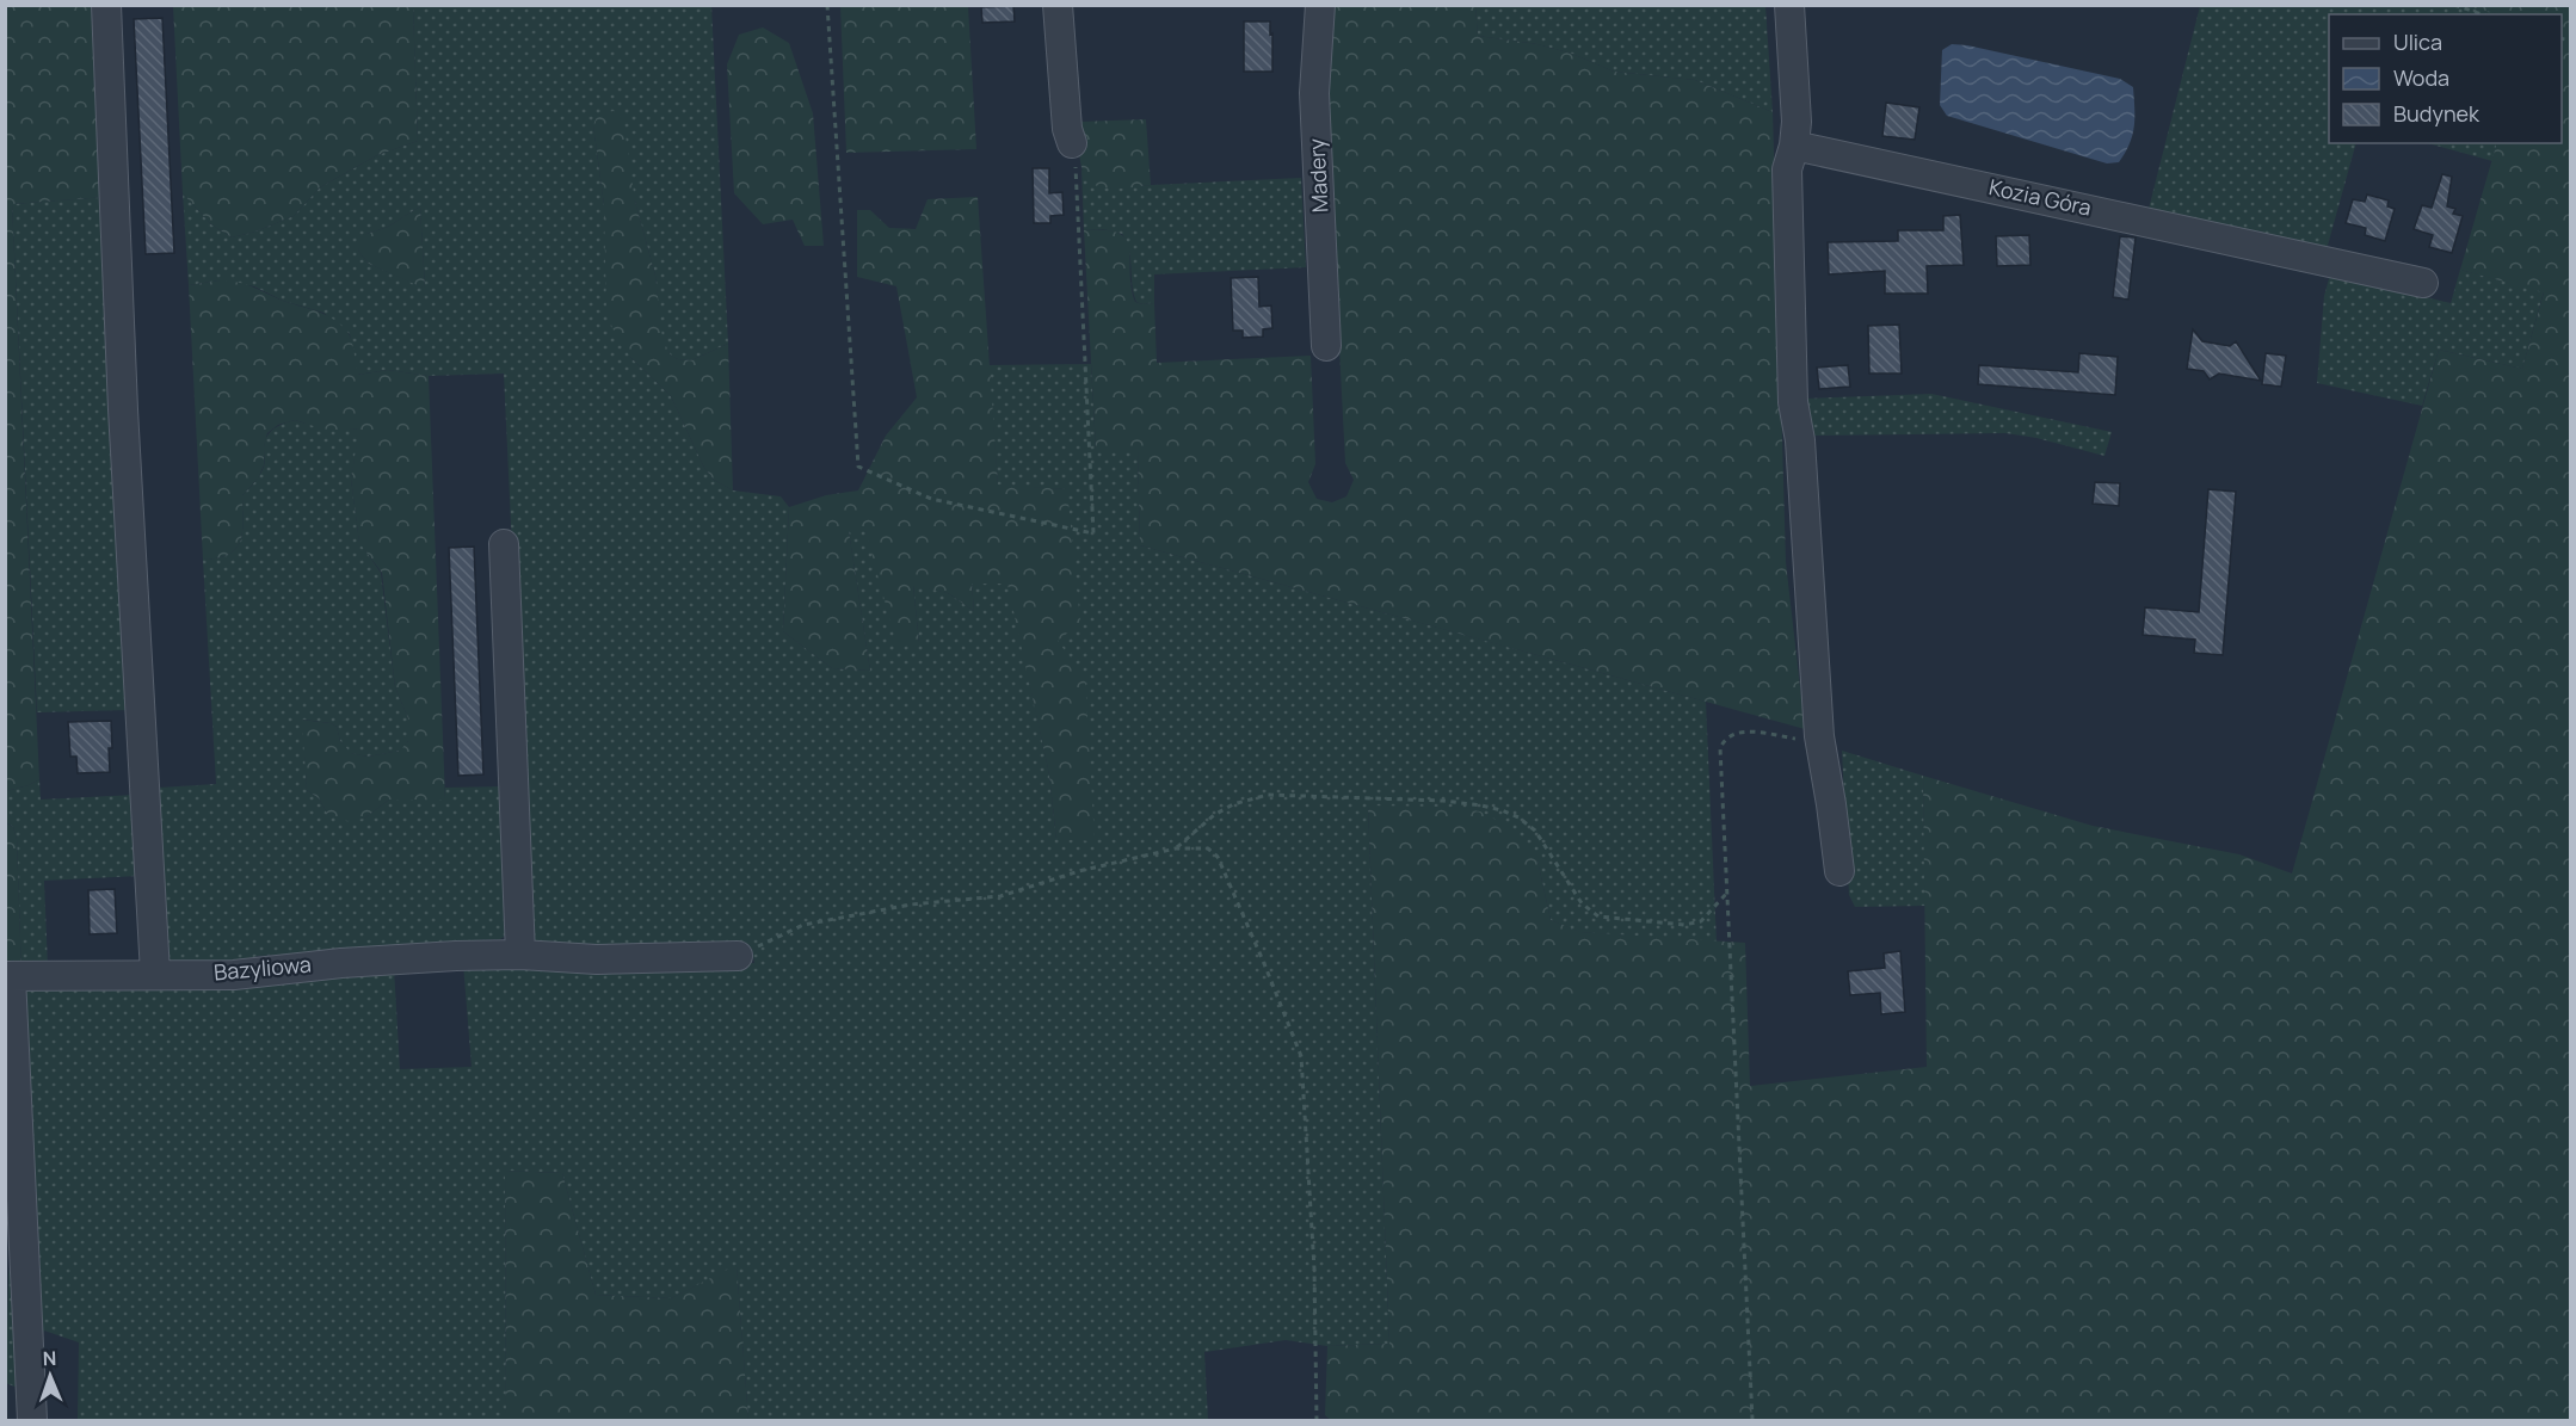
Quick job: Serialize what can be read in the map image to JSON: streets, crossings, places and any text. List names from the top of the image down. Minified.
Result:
{"streets":{"street":["Madery","Kozia Góra","Bazyliowa"]},"legend":["Ulica","Woda","Budynek"],"north":"top"}
